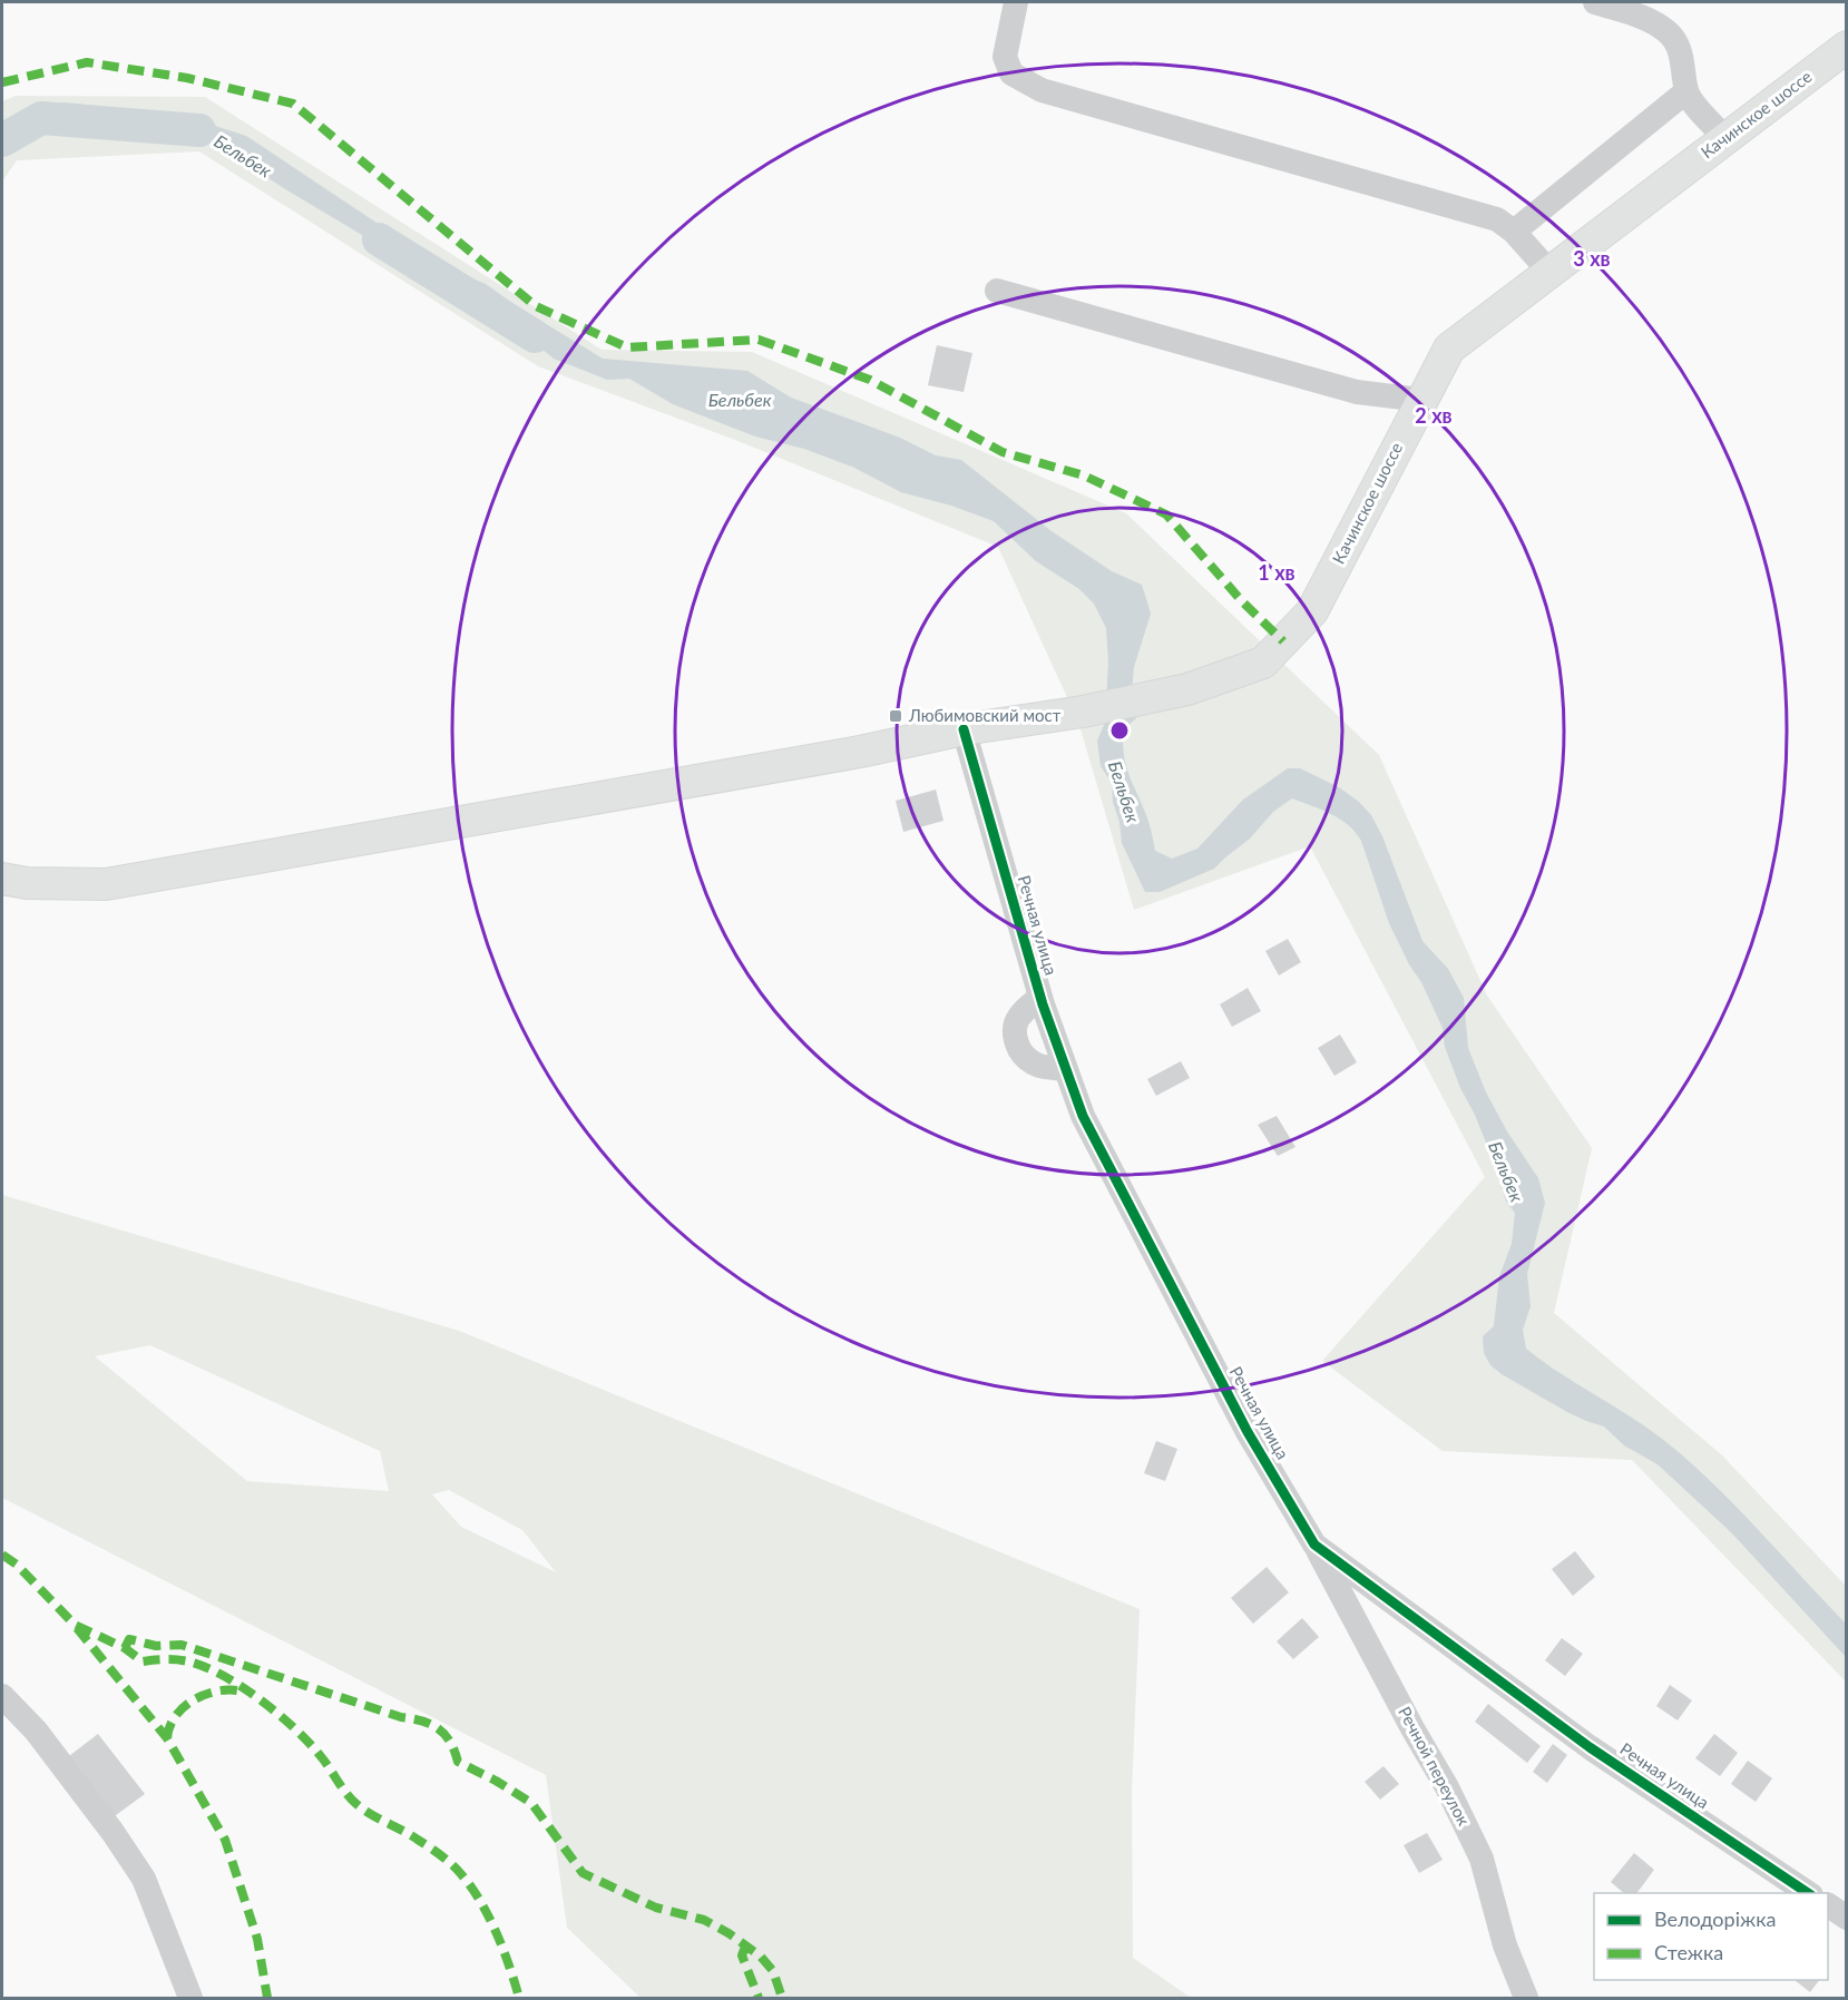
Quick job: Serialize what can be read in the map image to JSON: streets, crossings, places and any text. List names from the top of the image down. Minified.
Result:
{"streets":{"main road":["Качинское шоссе"],"street":["Речная улица","Речной переулок"]},"crossings":[["Качинское шоссе","Речная улица"],["Речная улица","Речной переулок"]],"water":["Бельбек"],"places":{"transit":["Любимовский мост"]},"legend":["Велодоріжка","Стежка"],"rings":["3 хв","2 хв","1 хв"]}
